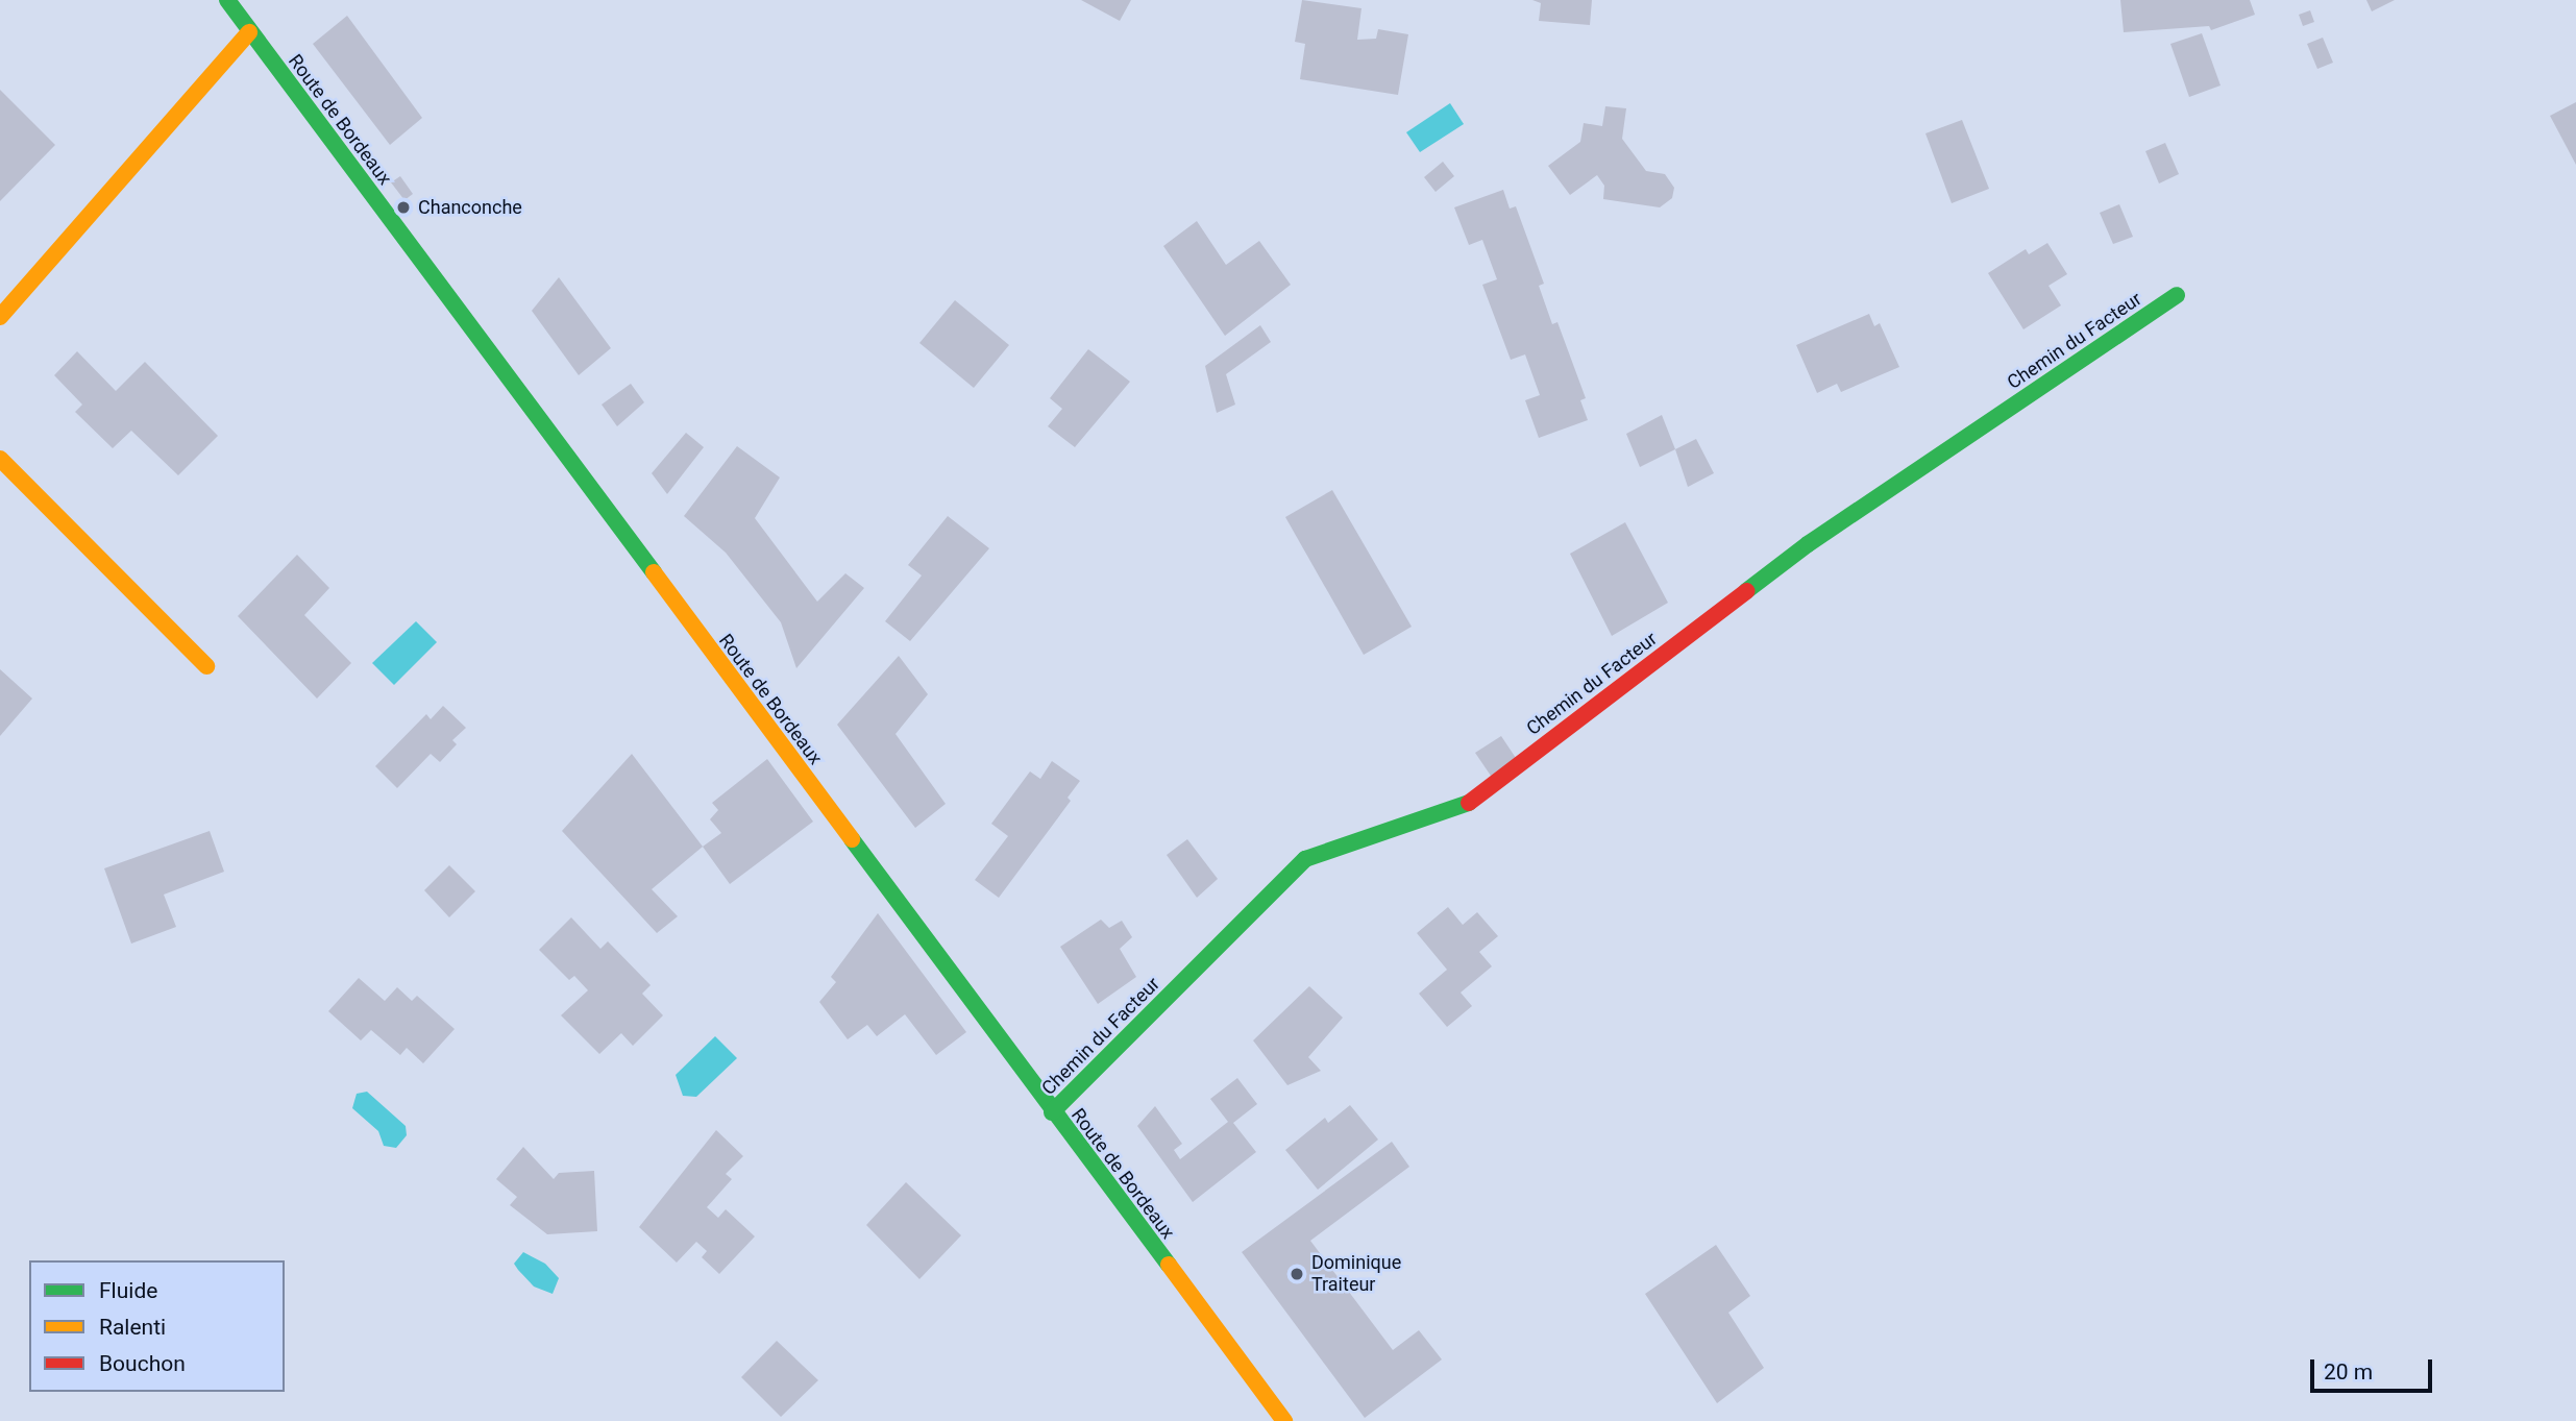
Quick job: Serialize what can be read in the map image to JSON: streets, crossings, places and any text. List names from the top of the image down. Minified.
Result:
{"streets":{"street":["Route de Bordeaux","Chemin du Facteur"]},"crossings":[["Route de Bordeaux","Chemin du Facteur"]],"places":["Chanconche","Dominique Traiteur"],"legend":["Fluide","Ralenti","Bouchon"],"scale_bar":"20 m"}
